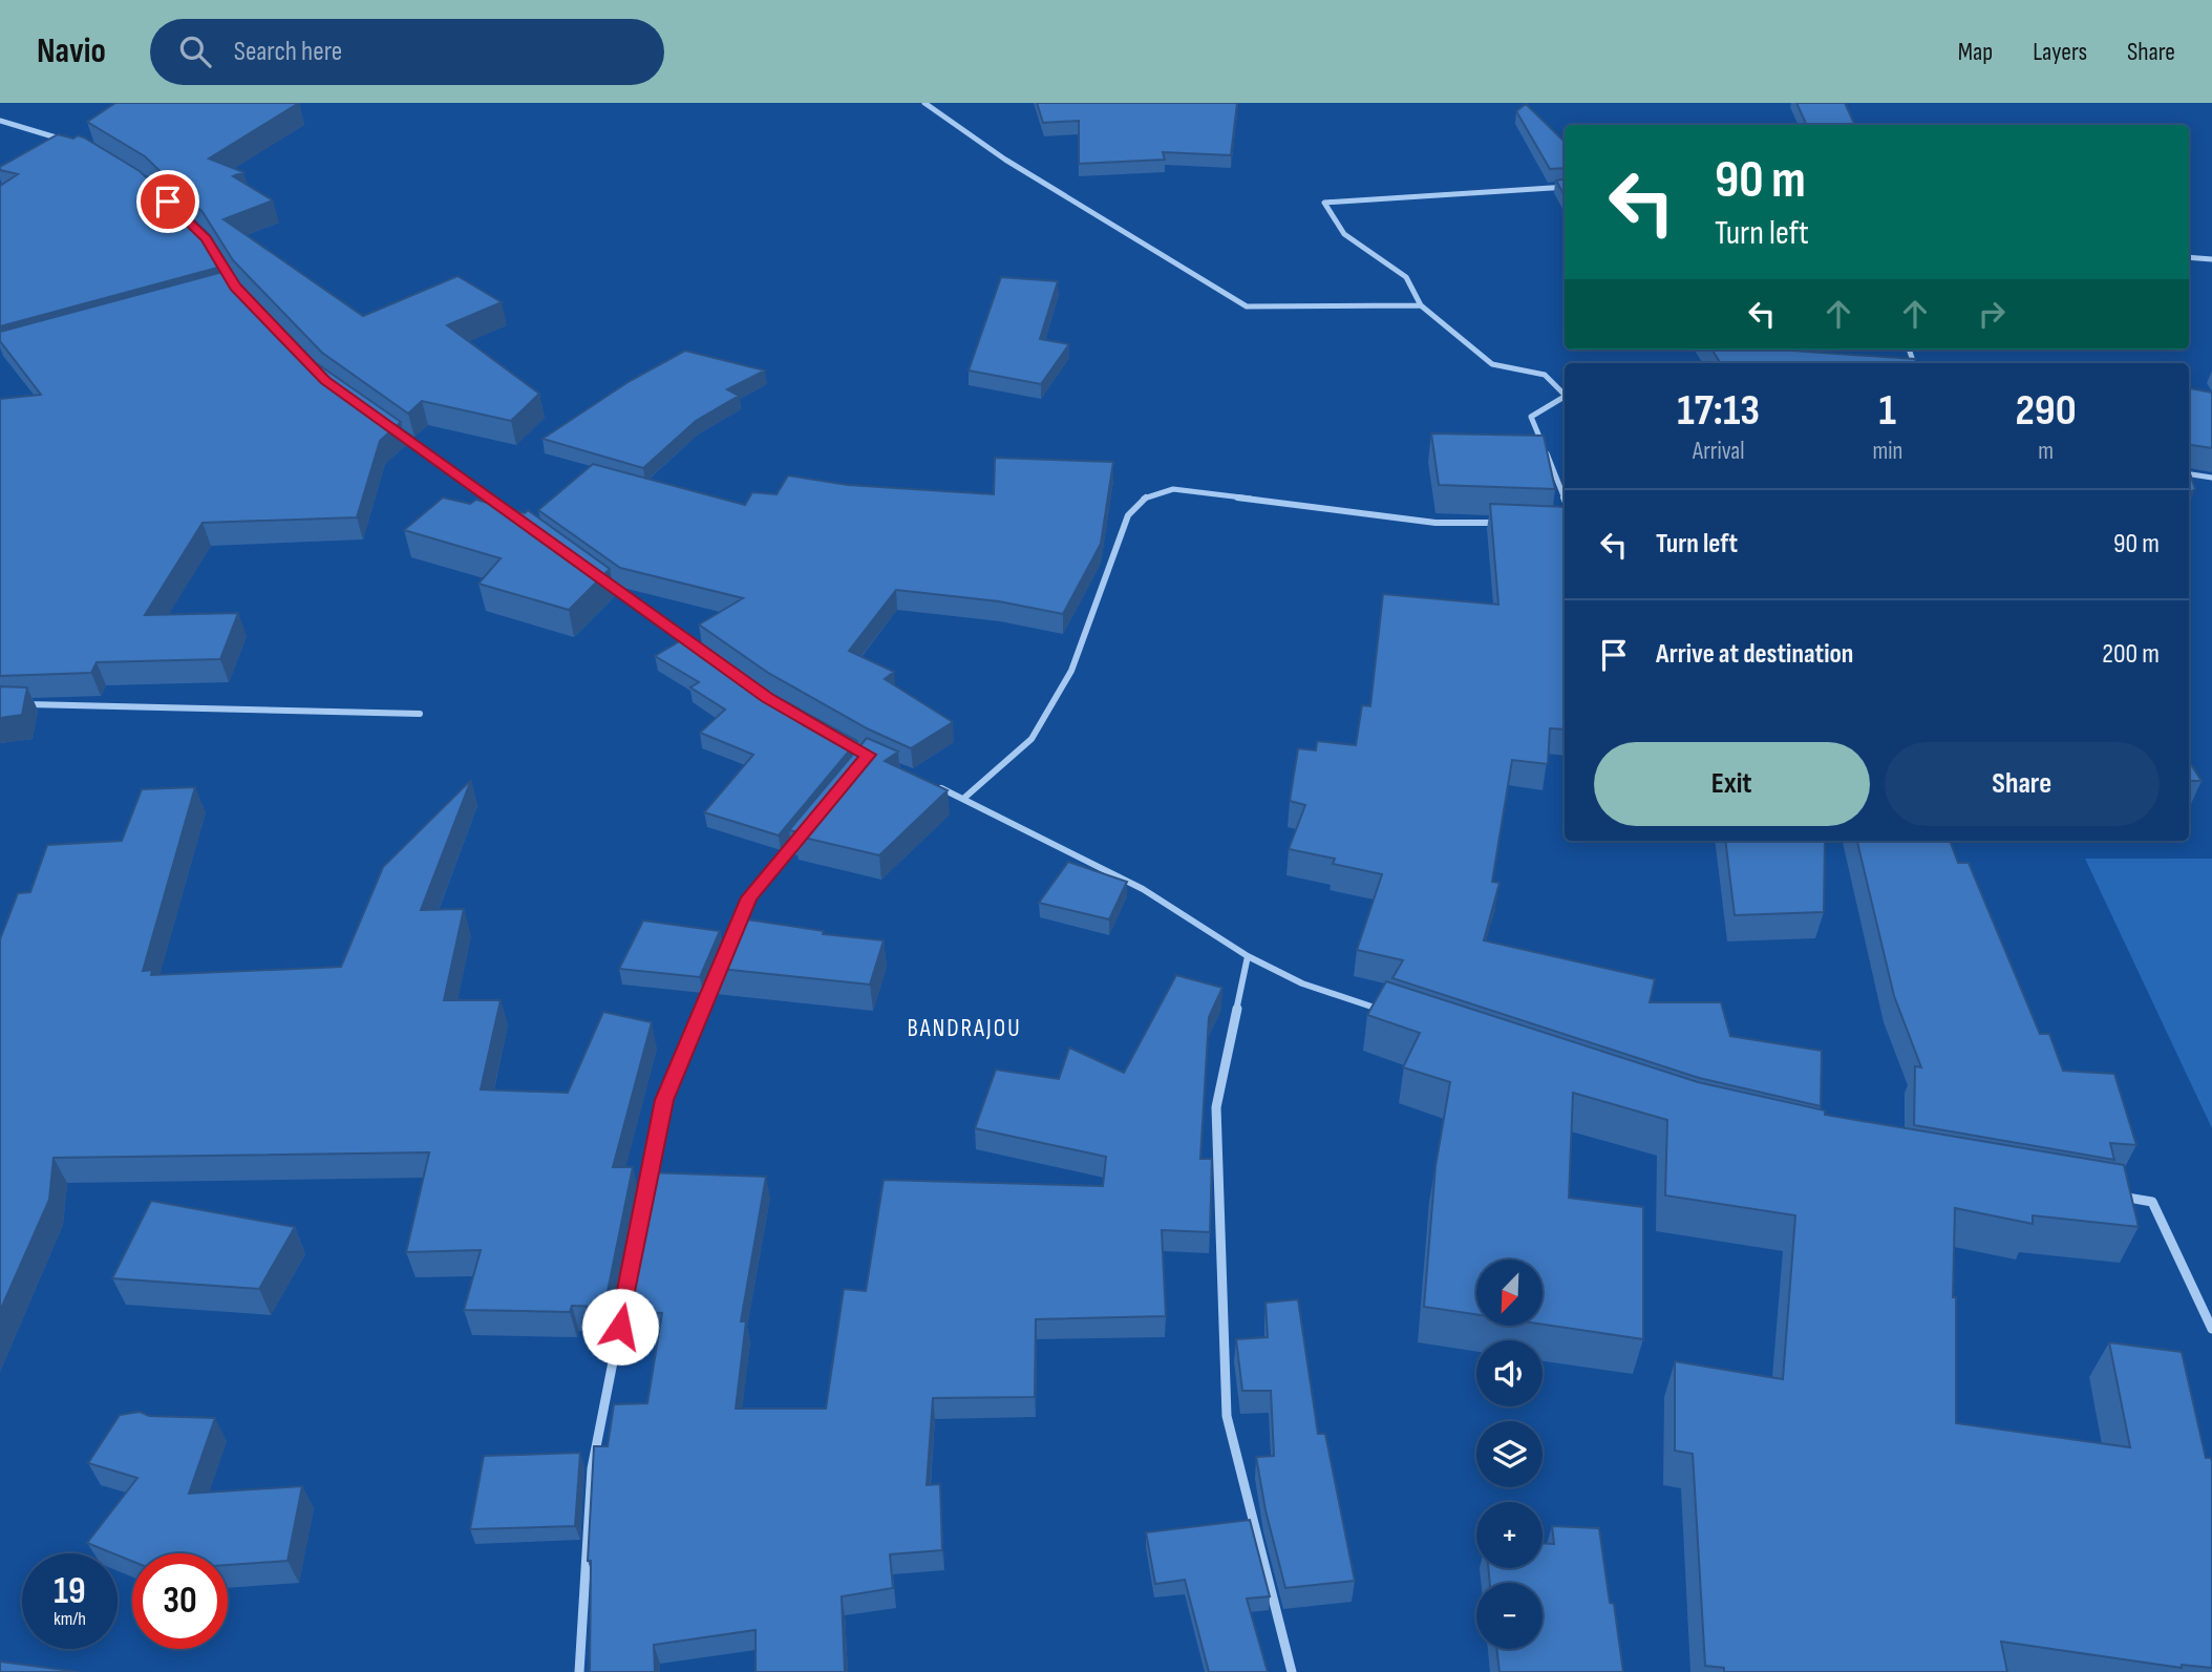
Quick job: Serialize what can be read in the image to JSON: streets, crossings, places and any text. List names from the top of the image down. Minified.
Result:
{"districts":["BANDRAJOU"],"north":"bottom left","page":{"header":"Navio","search":"Search here","nav":["Map","Layers","Share"],"turn":["90 m","Turn left"],"eta":["17:13","Arrival","1","min","290","m"],"list":[{"name":"Turn left","value":"90 m"},{"name":"Arrive at destination","value":"200 m"}],"buttons":["Exit","Share"],"map_buttons":["+","−"],"speed":"19 km/h","limit":"30"}}
